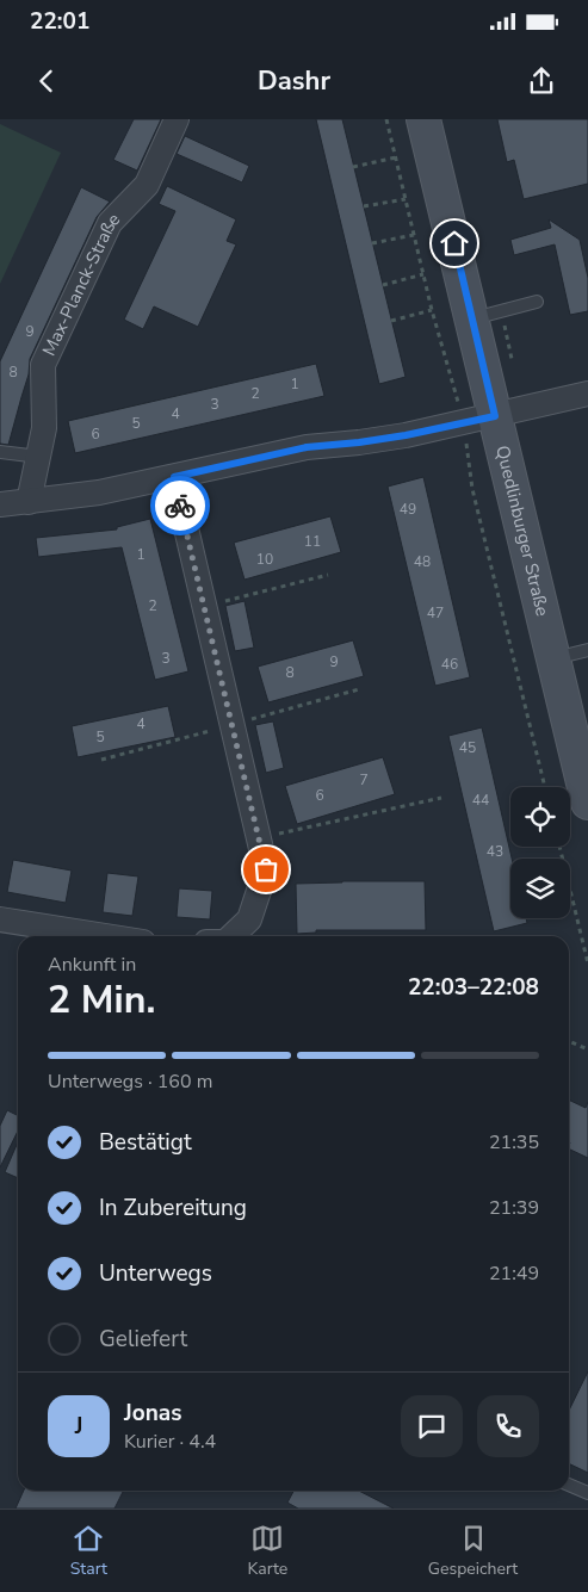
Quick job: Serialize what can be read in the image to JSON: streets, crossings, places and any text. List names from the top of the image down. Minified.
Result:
{"streets":{"main road":["Quedlinburger Straße"],"street":["Max-Planck-Straße"]},"house_numbers":["9","8","1","2","3","4","5","6","49","11","1","10","48","2","47","3","9","46","8","4","5","45","7","6","44","43"],"page":{"status":"22:01","header":"Dashr","heading":["2 Min.","Ankunft in","22:03–22:08"],"panel":["Jonas","Kurier · 4.4"],"bar":"Unterwegs · 160 m","list":[["Bestätigt","21:35"],["In Zubereitung","21:39"],["Unterwegs","21:49"],"Geliefert"],"round":"J","tabs":["Start","Karte","Gespeichert"]}}
